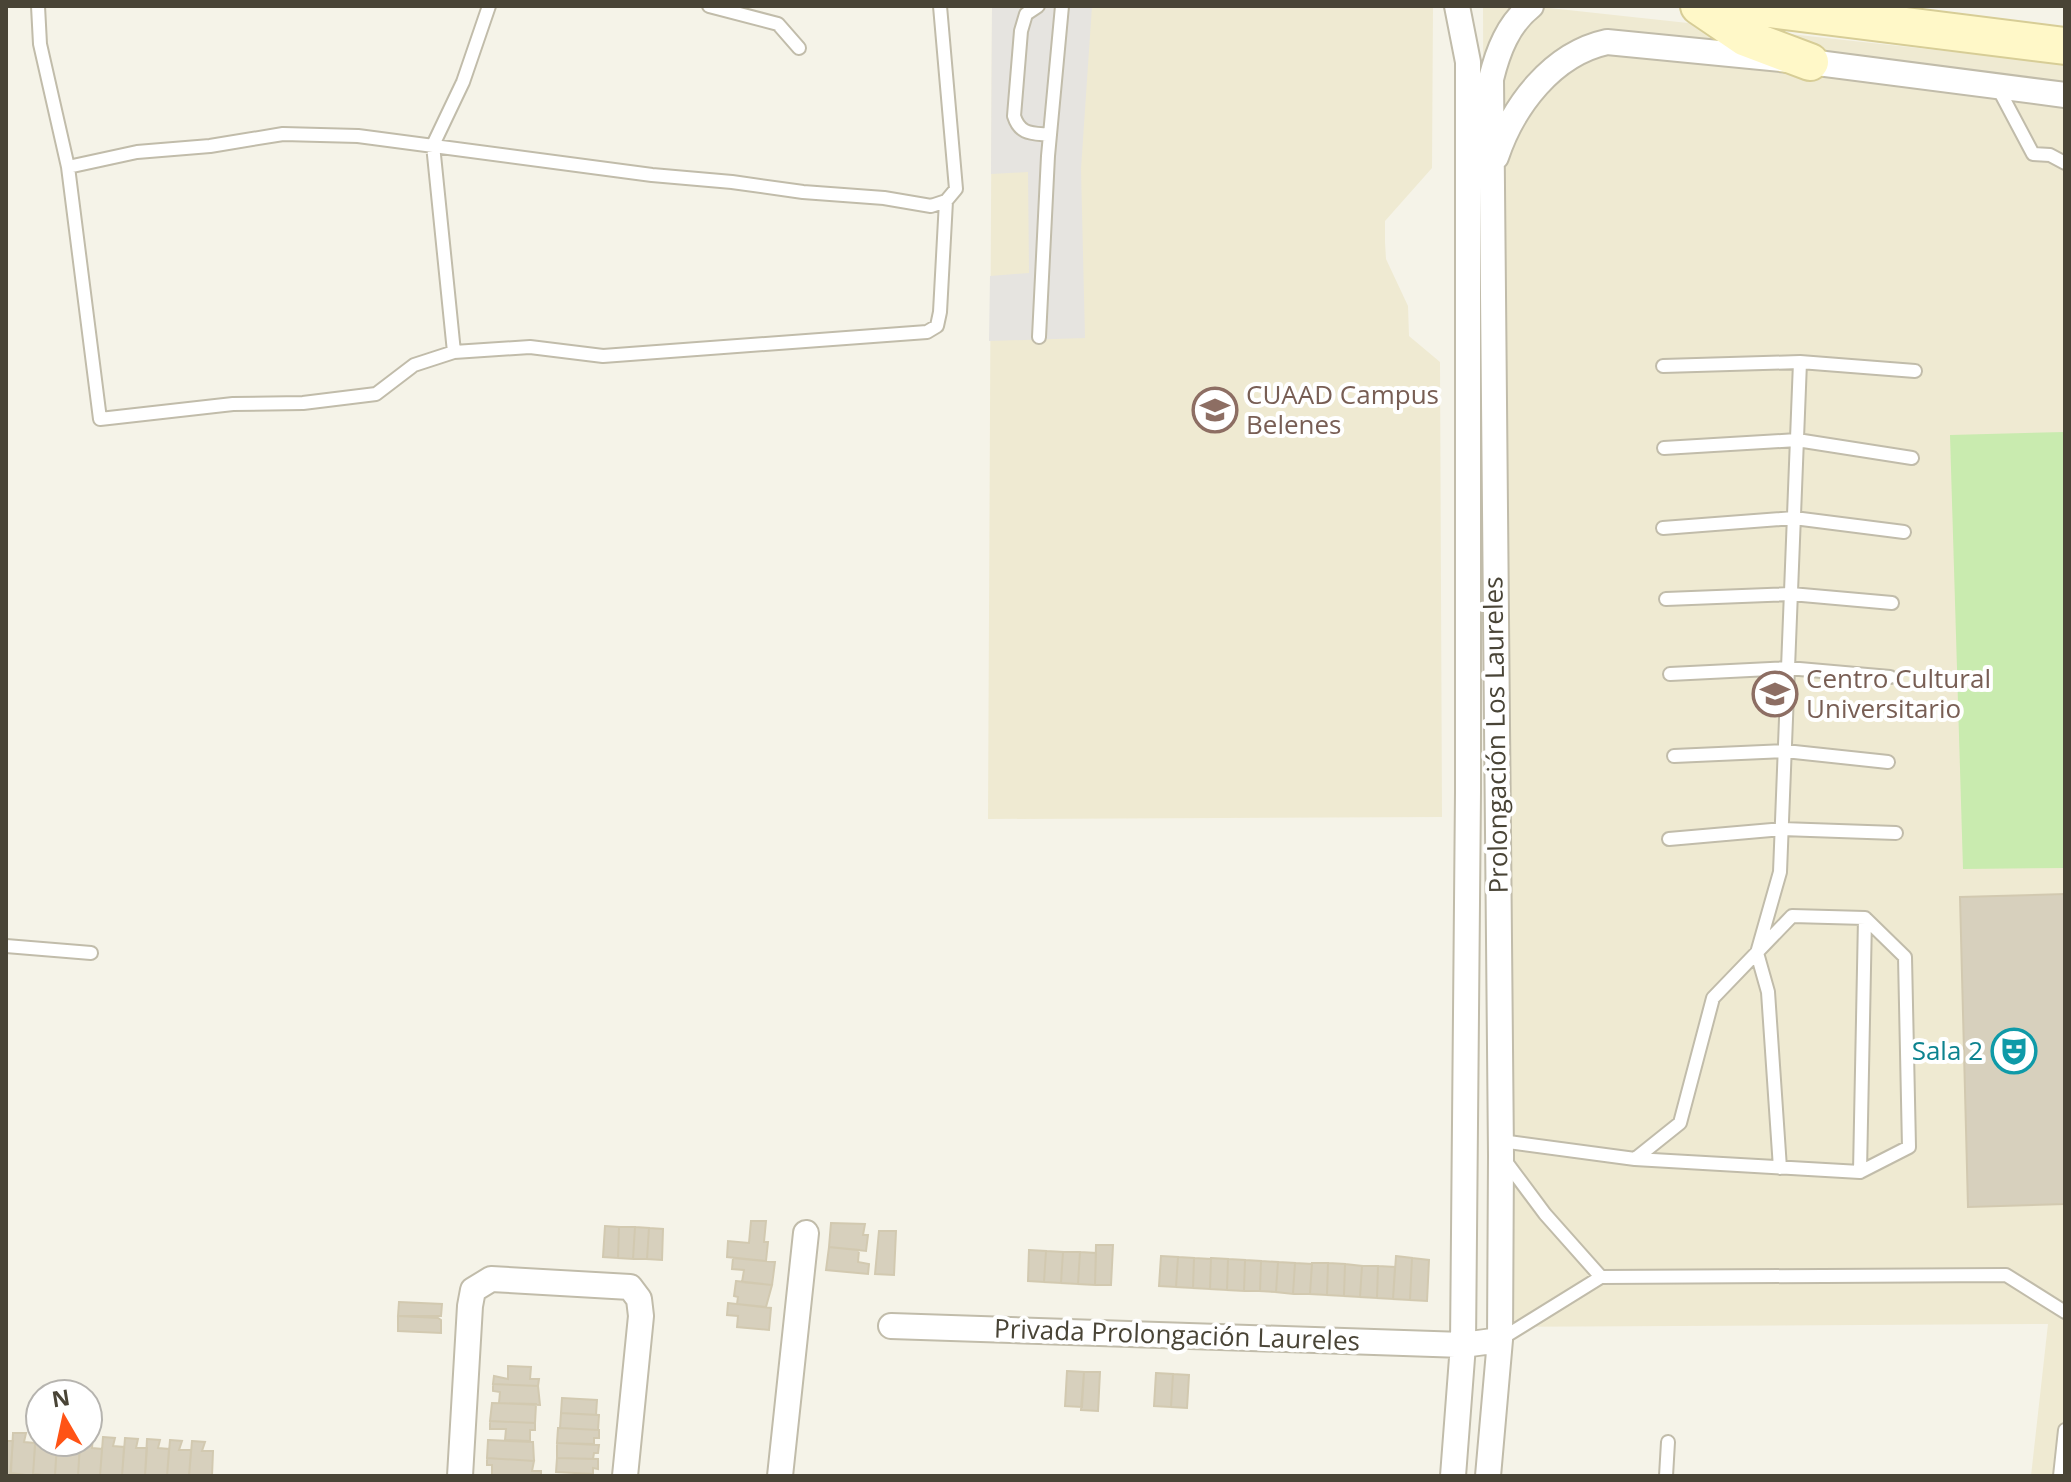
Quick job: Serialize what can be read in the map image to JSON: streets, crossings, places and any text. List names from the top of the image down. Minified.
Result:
{"streets":{"street":["Prolongación Los Laureles","Privada Prolongación Laureles"]},"crossings":[["Prolongación Los Laureles","Privada Prolongación Laureles"]],"places":{"school or university":["CUAAD Campus Belenes","Centro Cultural Universitario"],"theatre":["Sala 2"]},"north":"top"}
